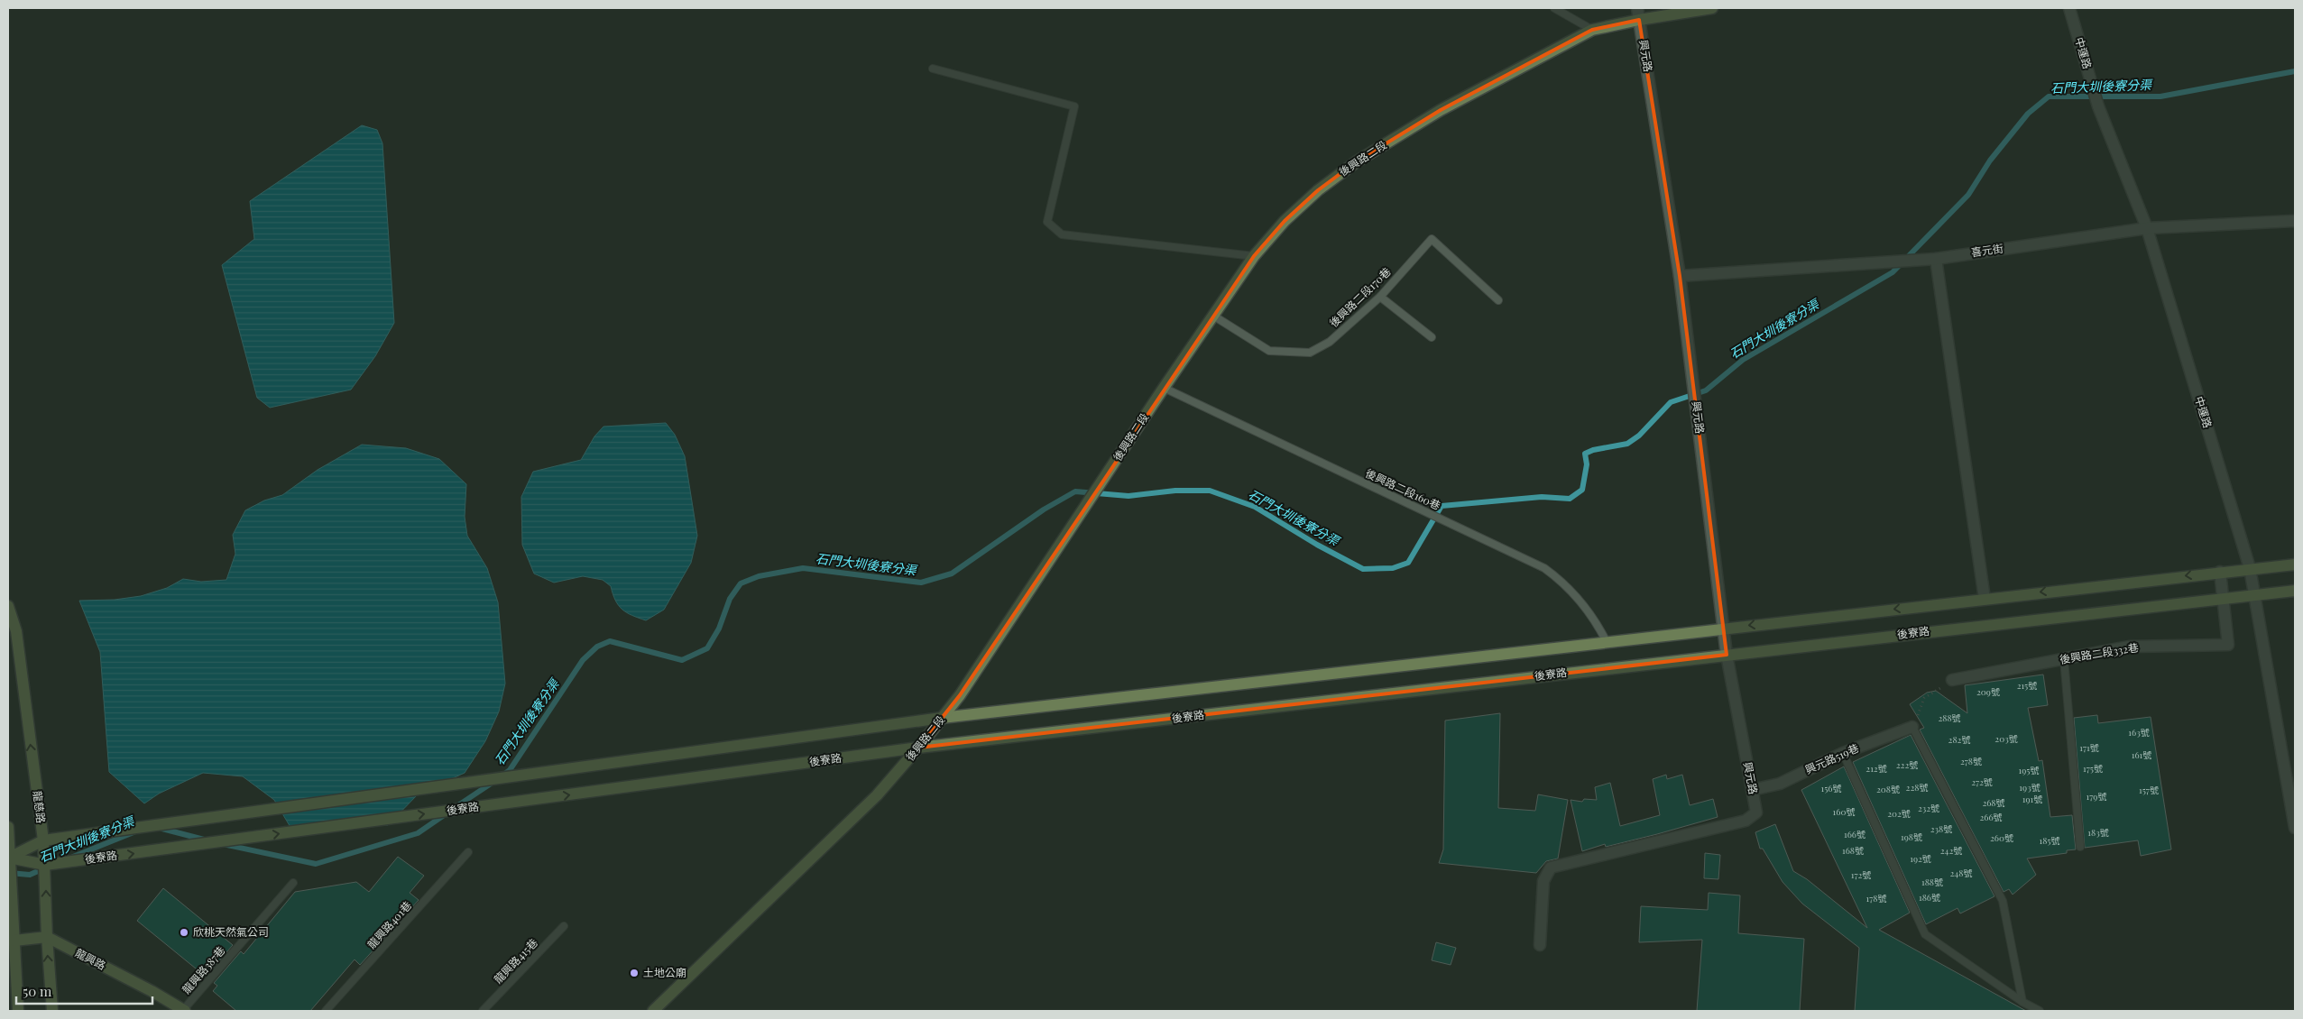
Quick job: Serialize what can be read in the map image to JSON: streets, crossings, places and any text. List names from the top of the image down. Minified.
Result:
{"streets":{"street":["中運路","興元路","後興路二段","喜元街","後寮路","後興路二段332巷","興元路519巷","龍慈路","龍興路"],"lane":["後興路二段170巷","後興路二段160巷","龍興路401巷","龍興路415巷","龍興路387巷"]},"crossings":[["中運路","喜元街"],["中運路","後寮路"],["興元路","後興路二段"],["興元路","喜元街"],["興元路","後寮路"],["興元路","興元路519巷"],["後興路二段","後興路二段170巷"],["後興路二段","後興路二段160巷"],["後興路二段","後寮路"],["後寮路","後興路二段332巷"],["後寮路","龍慈路"],["龍慈路","龍興路"],["龍興路","龍興路387巷"]],"water":["石門大圳後寮分渠"],"places":["欣桃天然氣公司","土地公廟"],"house_numbers":["215號","209號","288號","163號","203號","282號","171號","161號","278號","222號","212號","175號","195號","272號","228號","193號","156號","208號","157號","179號","191號","268號","232號","160號","202號","266號","238號","183號","166號","198號","260號","185號","168號","242號","192號","248號","172號","188號","186號","178號"],"scale_bar":"50 m"}
